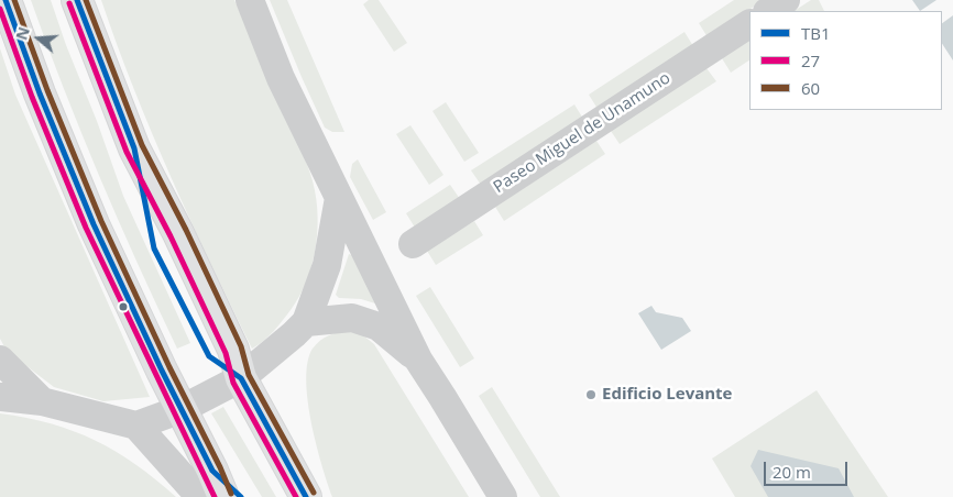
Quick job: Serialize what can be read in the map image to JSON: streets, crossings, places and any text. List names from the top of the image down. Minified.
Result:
{"streets":{"street":["Paseo Miguel de Unamuno"]},"places":["Edificio Levante"],"lines":["transit line TB1","transit line 60","transit line 27"],"legend":["TB1","27","60"],"scale_bar":"20 m","north":"left"}
